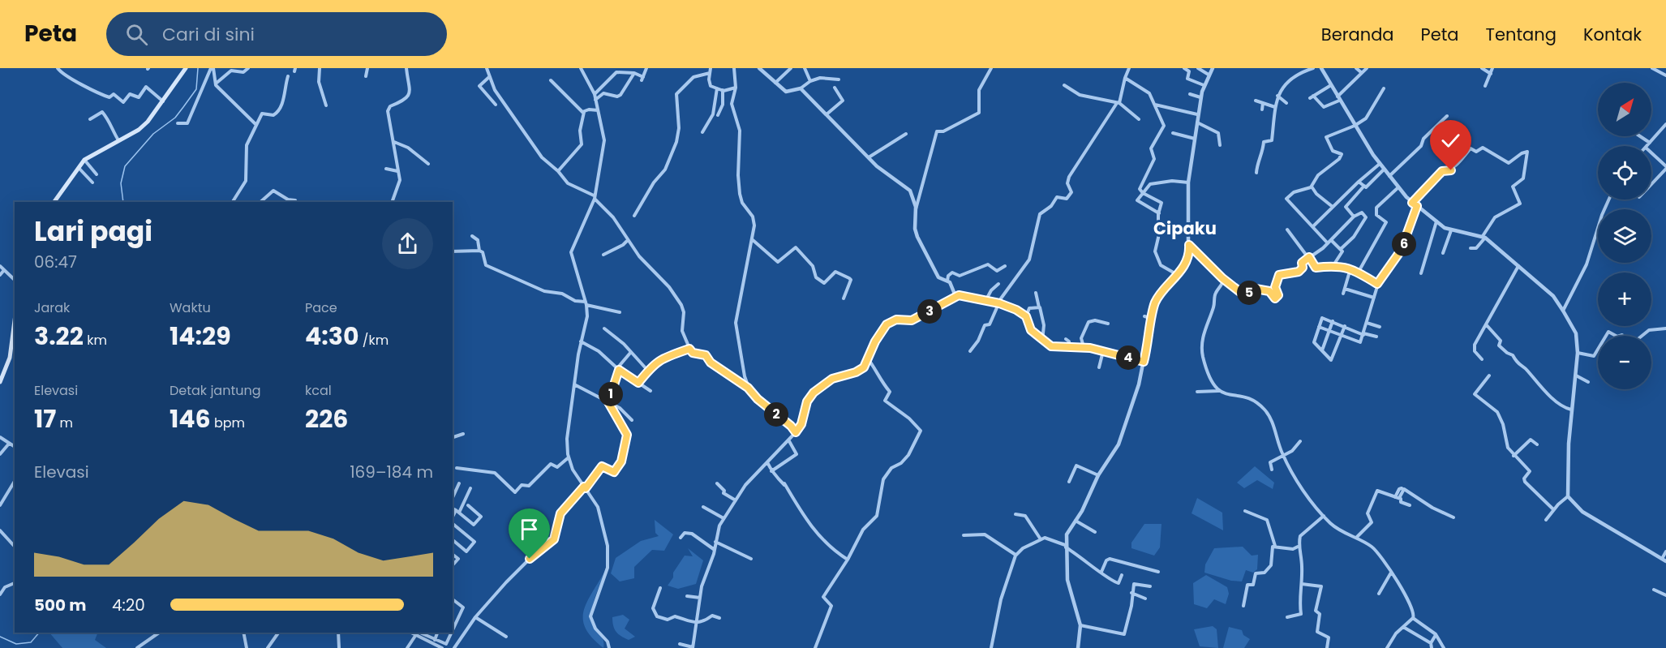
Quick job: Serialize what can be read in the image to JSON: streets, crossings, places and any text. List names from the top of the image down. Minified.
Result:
{"districts":["Cipaku"],"north":"top right","page":{"header":"Peta","search":"Cari di sini","nav":["Beranda","Peta","Tentang","Kontak"],"map_buttons":["+","−"],"heading":["Lari pagi","06:47"],"pins":["6","5","3","4","1","2"],"stats":[["Jarak","3.22 km"],["Waktu","14:29"],["Pace","4:30 /km"],["Elevasi","17 m"],["Detak jantung","146 bpm"],["kcal","226"]],"chart":["Elevasi","169–184 m"],"list":[{"name":"500 m","note":"4:20"}]}}
